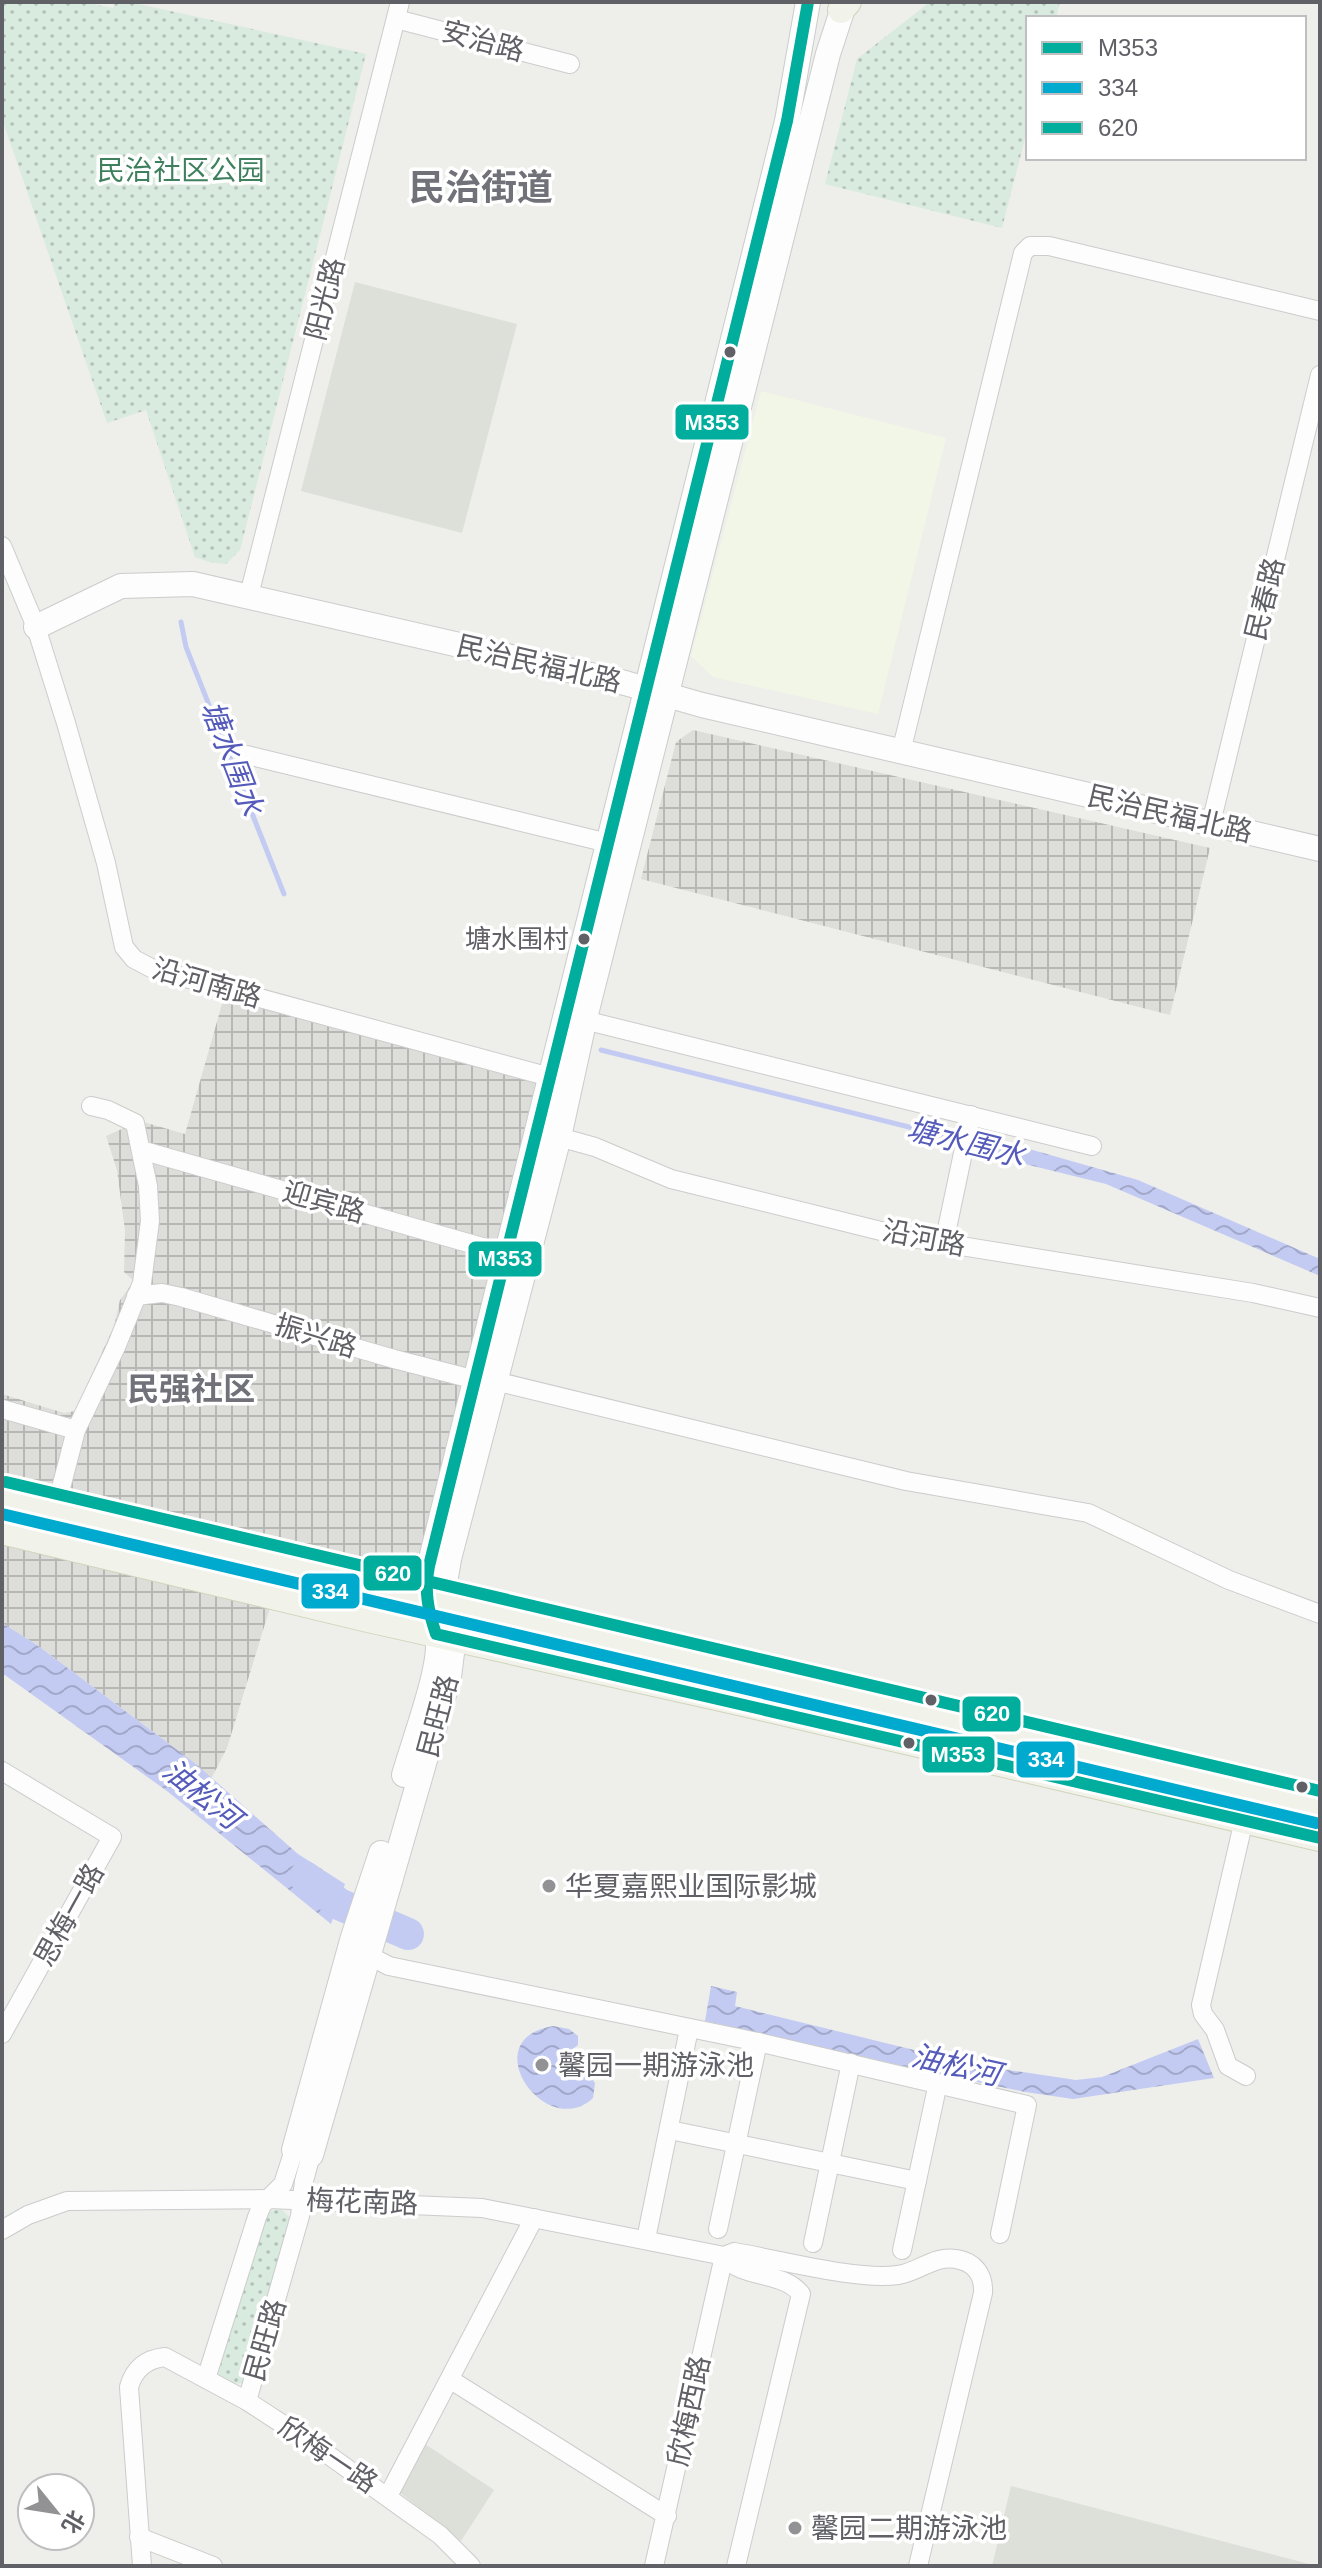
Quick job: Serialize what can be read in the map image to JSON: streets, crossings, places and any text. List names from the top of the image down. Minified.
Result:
{"streets":{"main road":["民治民福北路","民旺路"],"street":["安治路","阳光路","民春路","沿河南路","迎宾路","沿河路","振兴路","思梅一路","梅花南路","欣梅西路","欣梅一路"]},"crossings":[["安治路","阳光路"],["阳光路","民治民福北路"],["民春路","民治民福北路"],["民治民福北路","沿河南路"],["民治民福北路","民旺路"],["沿河南路","民旺路"],["迎宾路","民旺路"],["沿河路","民旺路"],["振兴路","民旺路"],["民旺路","梅花南路"],["民旺路","欣梅一路"],["梅花南路","欣梅西路"]],"districts":["民治街道","民强社区"],"water":["塘水围水","油松河"],"parks":["民治社区公园"],"places":["塘水围村","华夏嘉熙业国际影城","馨园一期游泳池","馨园二期游泳池"],"lines":["transit line M353","transit line 620","transit line 334"],"legend":["M353","334","620"],"north":"bottom right"}
